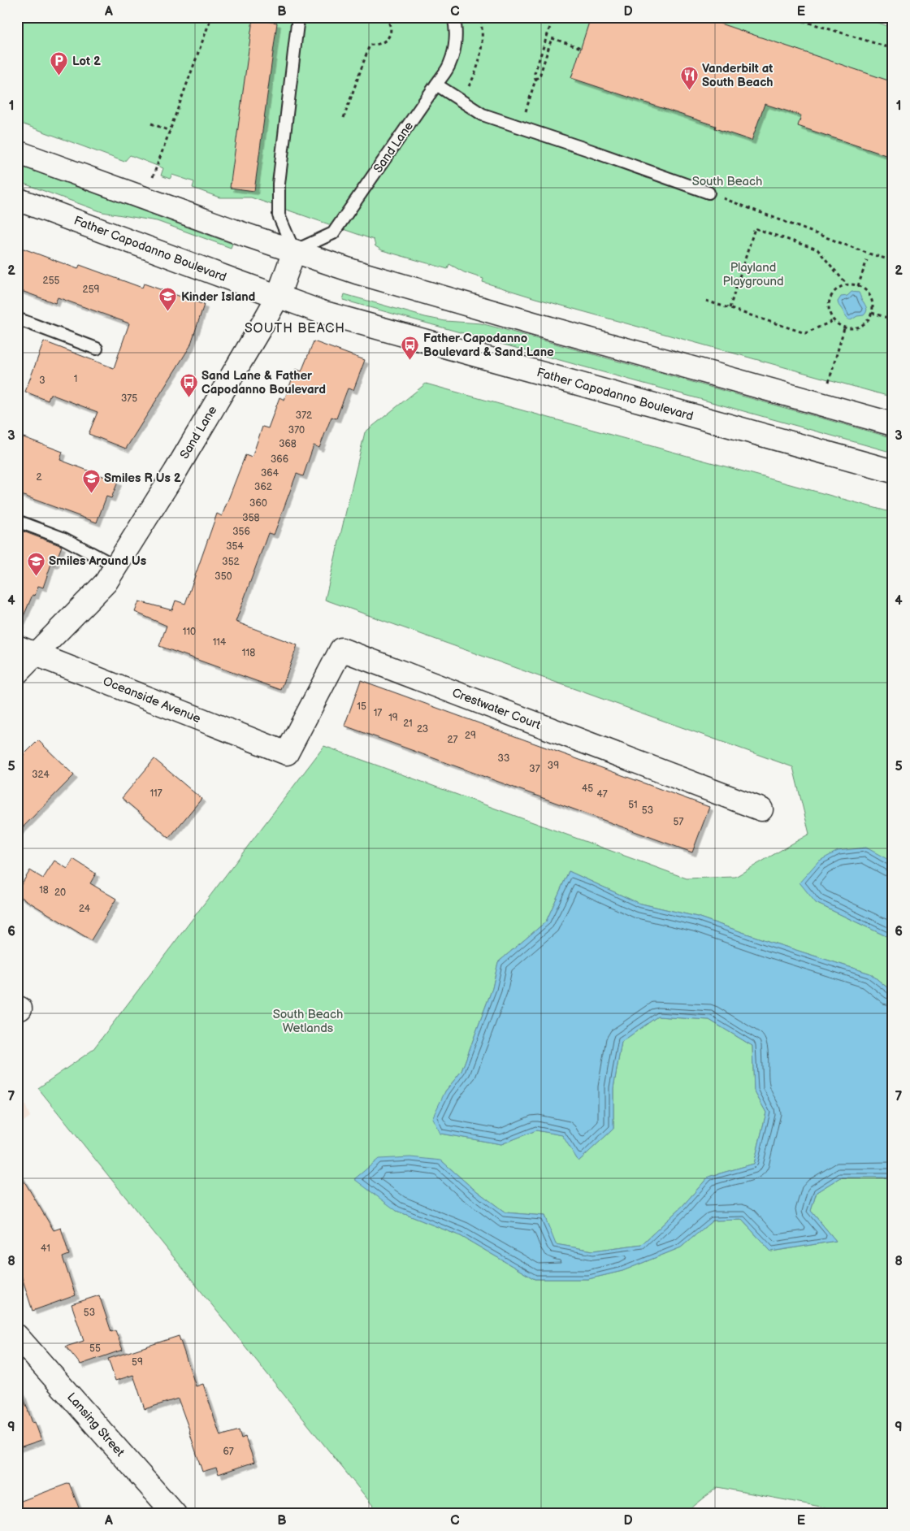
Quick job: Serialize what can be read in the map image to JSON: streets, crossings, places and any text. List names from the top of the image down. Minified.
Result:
{"streets":{"main road":["Sand Lane","Father Capodanno Boulevard","Oceanside Avenue","Crestwater Court","Lansing Street"]},"crossings":[["Sand Lane","Father Capodanno Boulevard"],["Sand Lane","Oceanside Avenue"],["Oceanside Avenue","Crestwater Court"]],"districts":["SOUTH BEACH"],"parks":["South Beach","Playland Playground","South Beach Wetlands"],"places":{"parking":["Lot 2"],"restaurant":["Vanderbilt at South Beach"],"school or university":["Kinder Island","Smiles R Us 2","Smiles Around Us"],"bus stop":["Father Capodanno Boulevard & Sand Lane","Sand Lane & Father Capodanno Boulevard"]},"house_numbers":["255","259","1","3","375","372","370","368","366","364","2","362","360","358","356","354","352","350","110","114","118","15","17","19","21","23","29","27","33","39","37","324","45","117","47","51","53","57","18","20","24","41","53","55","59","67"],"grid":{"columns":["A","B","C","D","E"],"rows":["1","2","3","4","5","6","7","8","9"]}}
